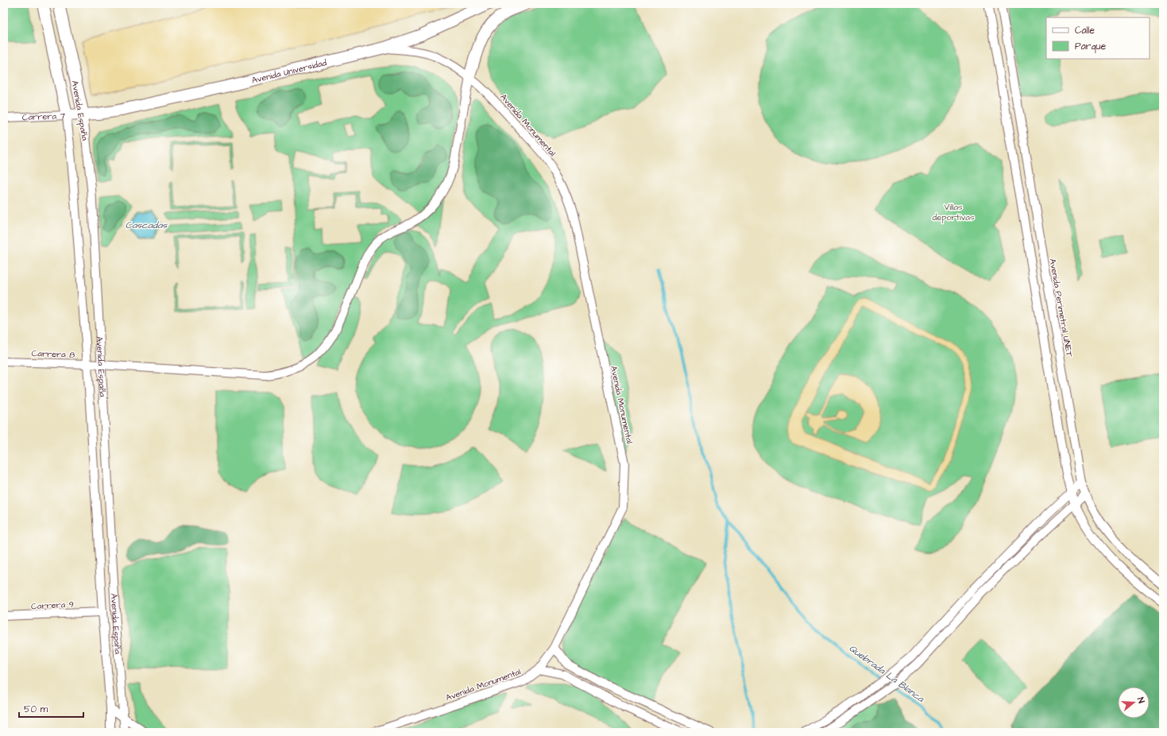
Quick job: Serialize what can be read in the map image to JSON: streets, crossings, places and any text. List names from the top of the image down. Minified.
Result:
{"streets":{"street":["Avenida Universidad","Avenida España","Carrera 7","Avenida Monumental","Avenida Perimetral UNET","Carrera 8","Carrera 9"]},"crossings":[["Avenida Universidad","Avenida España"],["Avenida Universidad","Carrera 7"],["Avenida Universidad","Avenida Monumental"],["Avenida España","Carrera 7"],["Avenida España","Carrera 8"],["Avenida España","Carrera 9"],["Avenida Monumental","Carrera 8"]],"water":["Cascadas","Quebrada La Blanca"],"parks":["Villas deportivas"],"legend":["Calle","Parque"],"scale_bar":"50 m","north":"right"}
